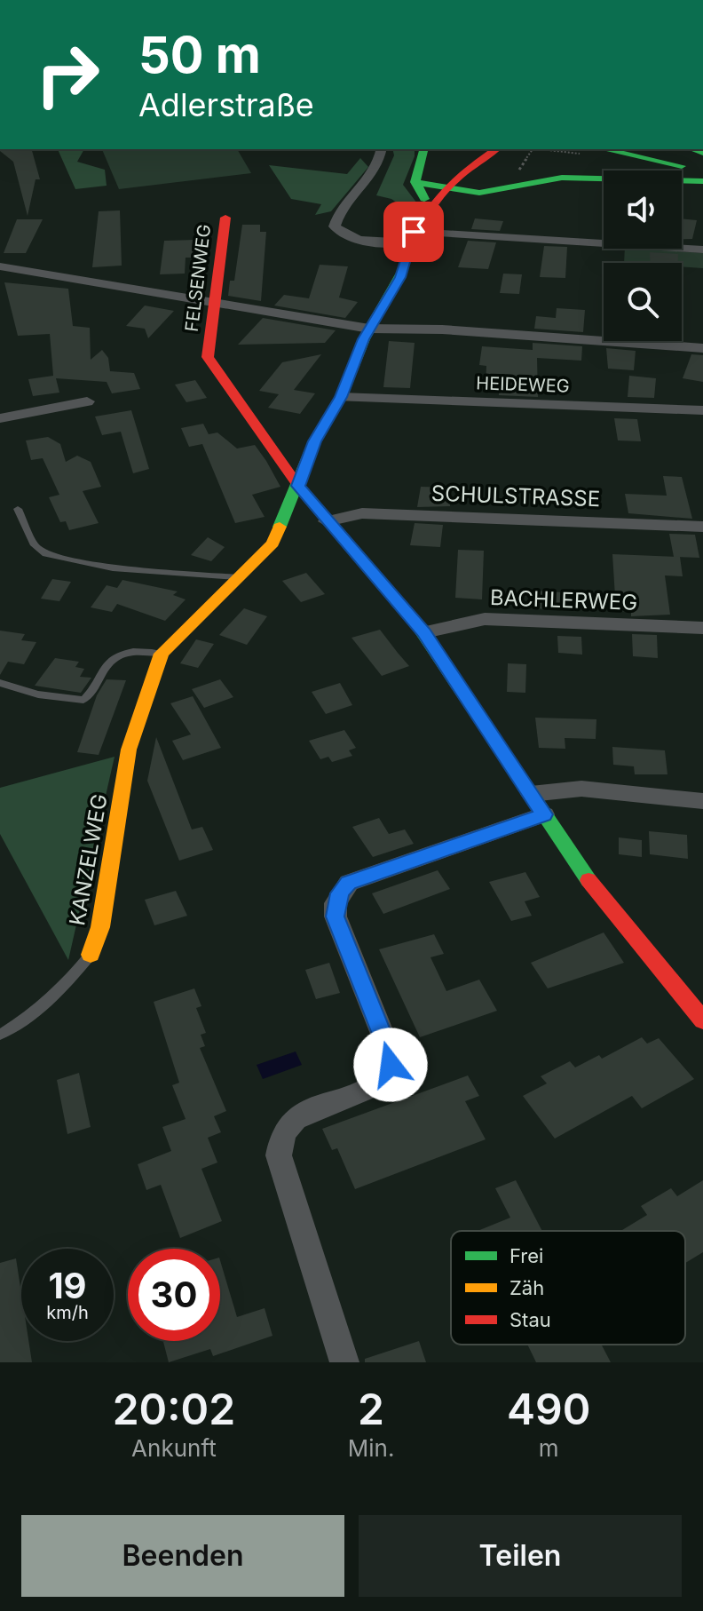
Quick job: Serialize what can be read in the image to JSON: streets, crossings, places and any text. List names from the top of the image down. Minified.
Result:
{"streets":{"street":["FELSENWEG","HEIDEWEG","SCHULSTRASSE","BACHLERWEG","KANZELWEG"]},"crossings":[["FELSENWEG","SCHULSTRASSE"],["FELSENWEG","BACHLERWEG"],["FELSENWEG","KANZELWEG"],["HEIDEWEG","KANZELWEG"]],"legend":["Frei","Zäh","Stau"],"page":{"turn":["50 m","Adlerstraße"],"speed":"19 km/h","limit":"30","eta":["20:02","Ankunft","2","Min.","490","m"],"buttons":["Beenden","Teilen"]}}
